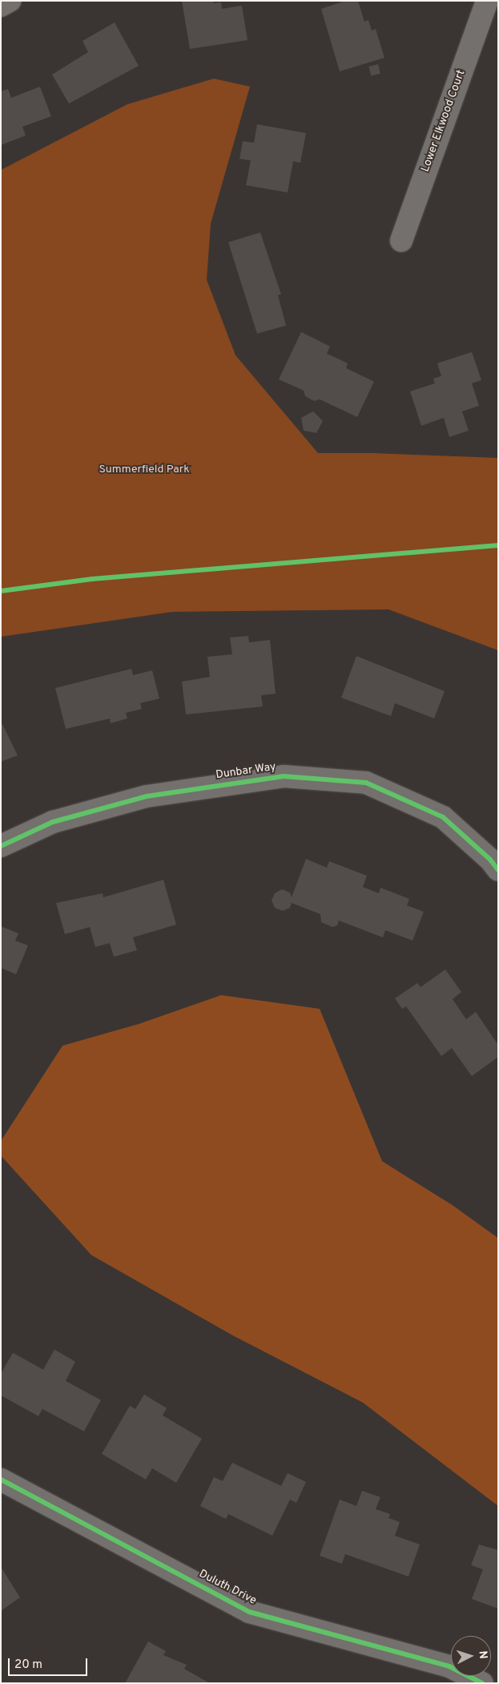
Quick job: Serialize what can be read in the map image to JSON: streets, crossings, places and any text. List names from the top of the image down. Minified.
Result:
{"streets":{"street":["Lower Elkwood Court","Dunbar Way","Duluth Drive"]},"parks":["Summerfield Park"],"scale_bar":"20 m","north":"right"}
